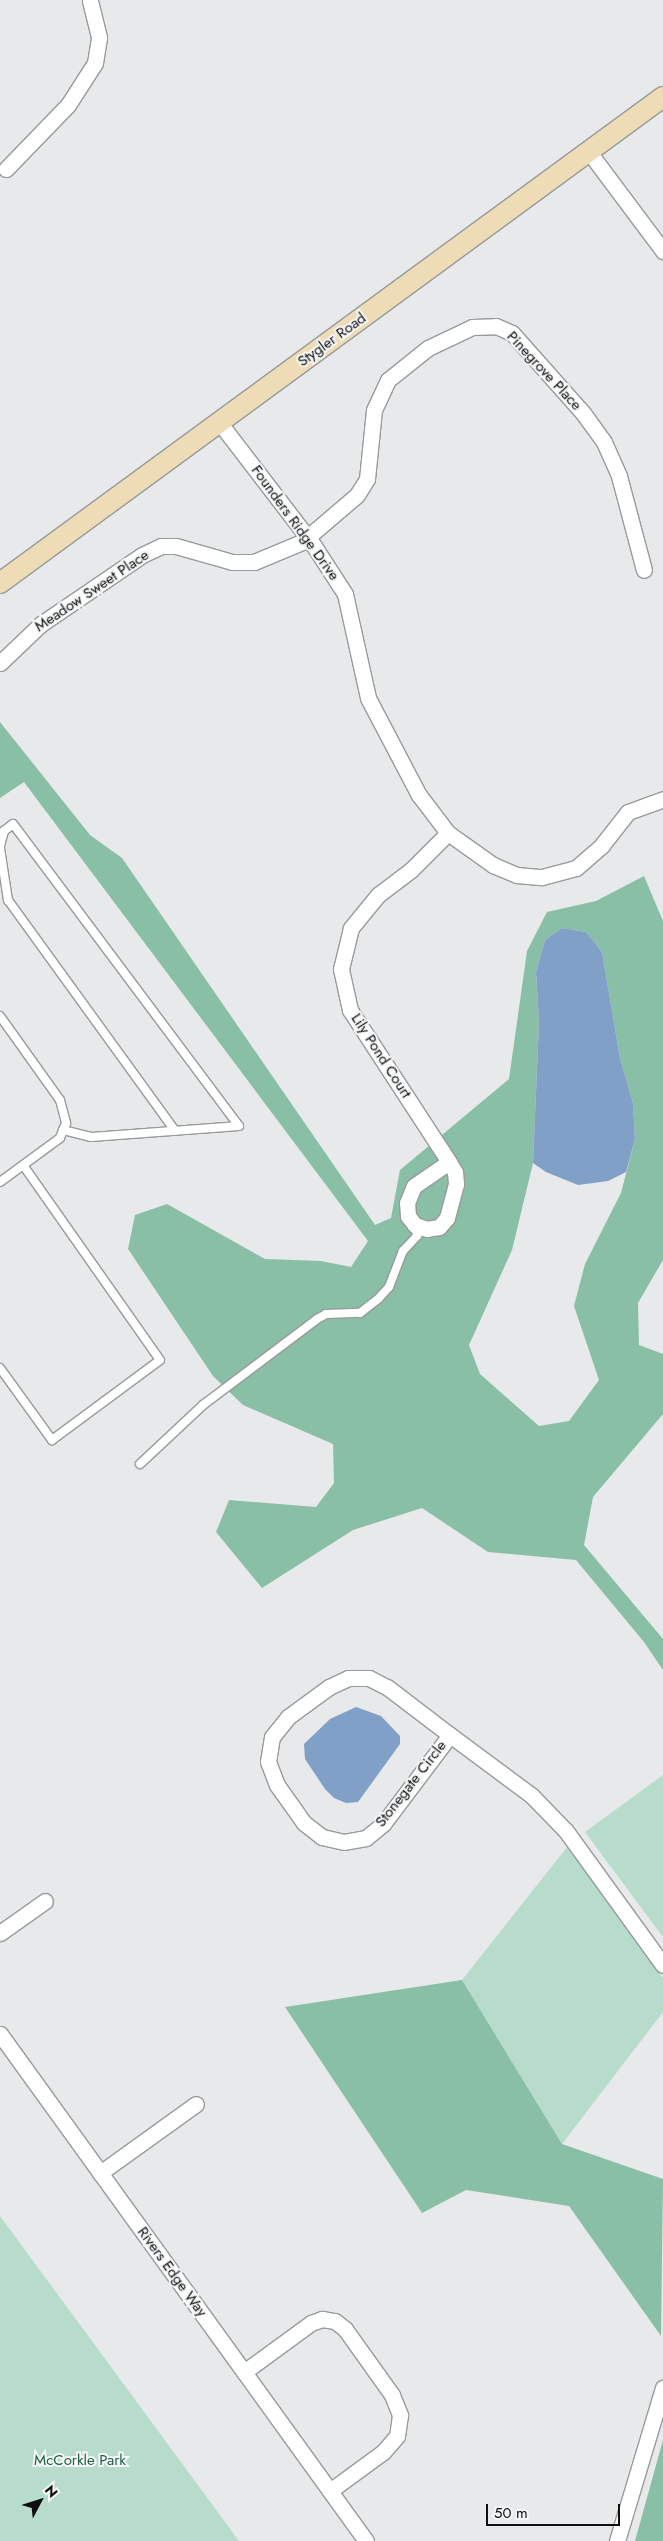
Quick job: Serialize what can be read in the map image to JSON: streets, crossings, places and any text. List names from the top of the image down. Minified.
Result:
{"streets":{"main road":["Stygler Road"],"street":["Pinegrove Place","Founders Ridge Drive","Meadow Sweet Place","Lily Pond Court","Stonegate Circle","Rivers Edge Way"]},"crossings":[["Stygler Road","Founders Ridge Drive"],["Pinegrove Place","Founders Ridge Drive"],["Pinegrove Place","Meadow Sweet Place"],["Founders Ridge Drive","Meadow Sweet Place"],["Founders Ridge Drive","Lily Pond Court"]],"parks":["McCorkle Park"],"scale_bar":"50 m","north":"top right"}
